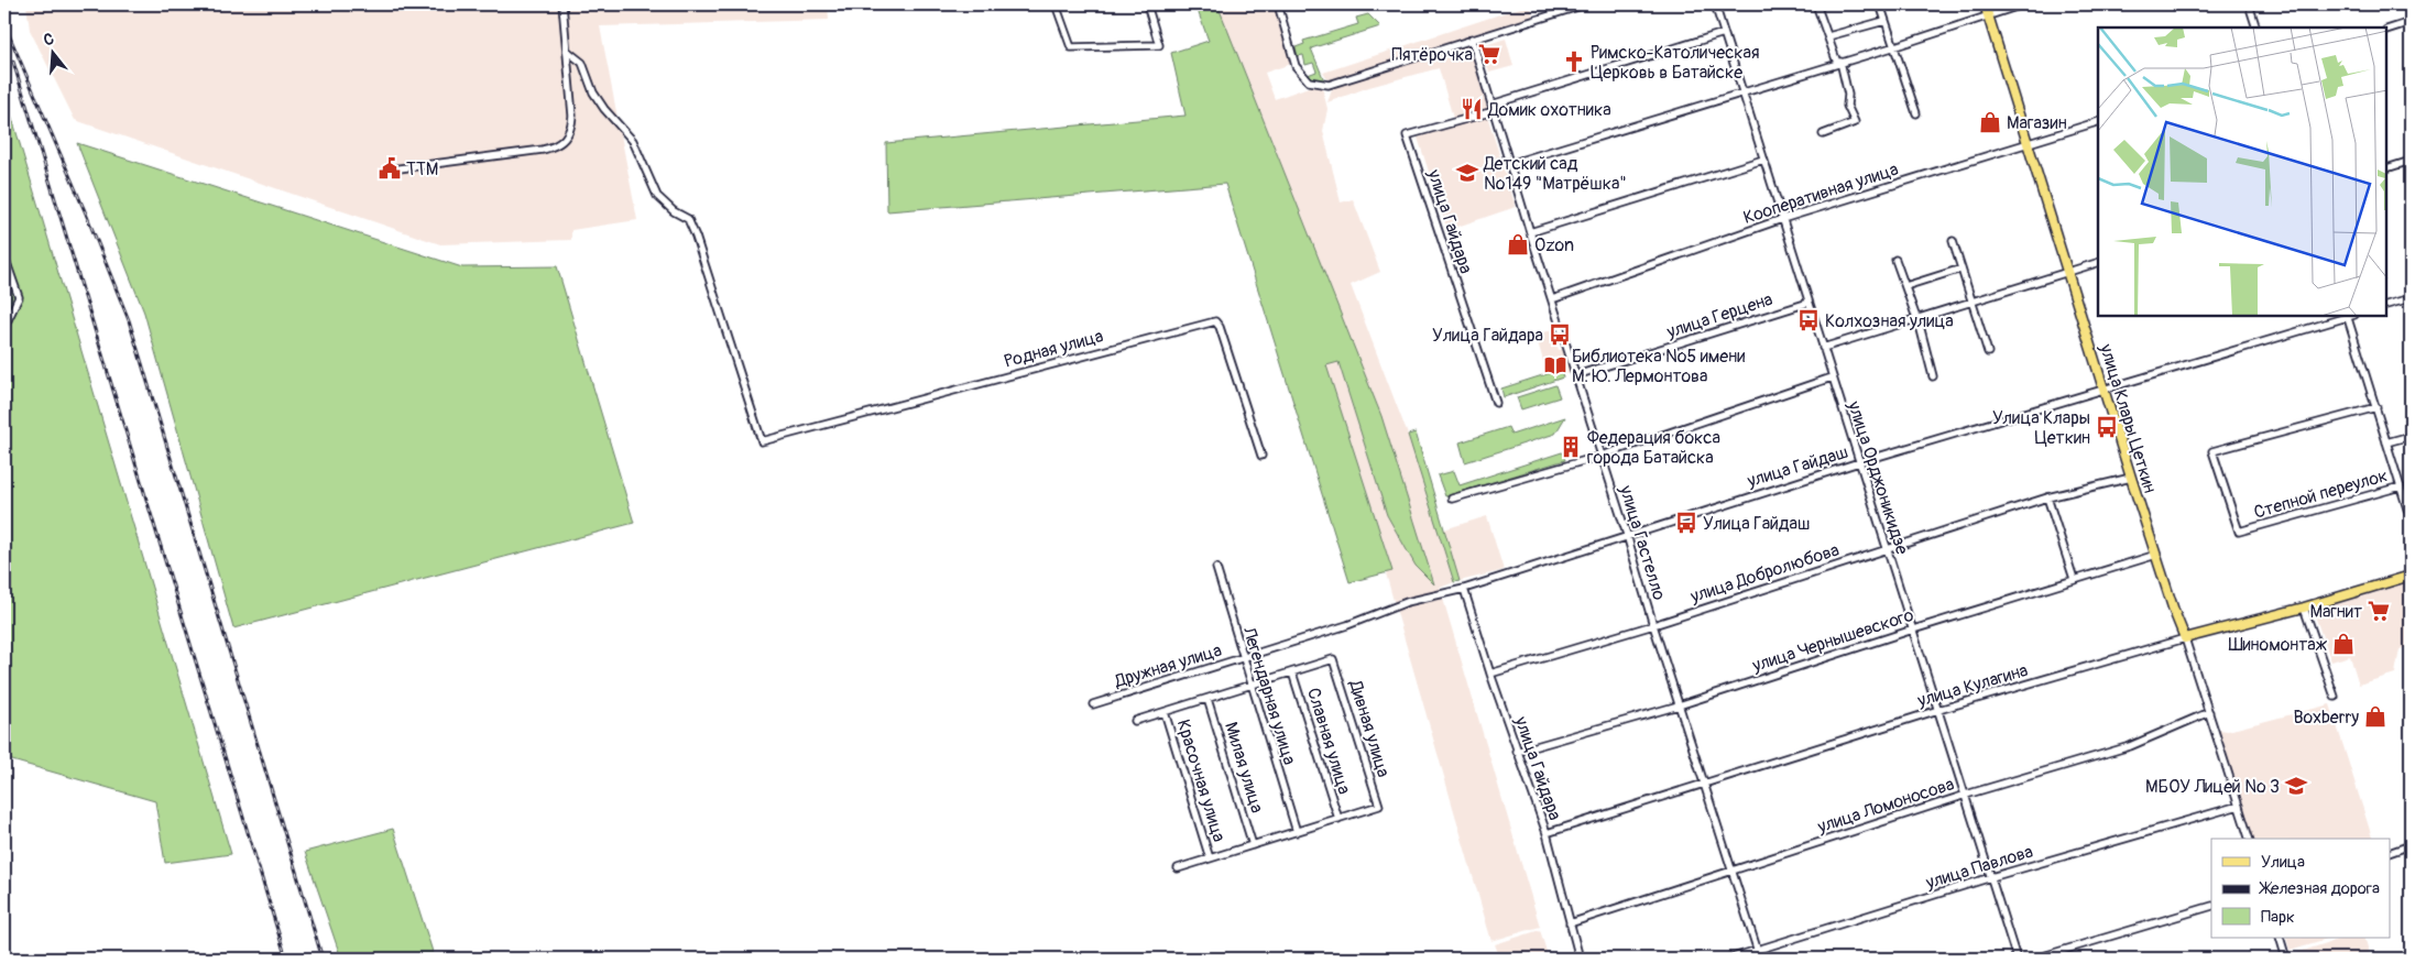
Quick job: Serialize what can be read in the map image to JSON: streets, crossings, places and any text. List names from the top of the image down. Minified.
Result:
{"streets":{"main road":["улица Клары Цеткин","улица Кулагина"],"street":["Кооперативная улица","улица Гайдара","улица Герцена","Родная улица","улица Гайдаш","улица Орджоникидзе","Степной переулок","улица Гастелло","улица Добролюбова","улица Чернышевского","Дружная улица","Легендарная улица","Дивная улица","Славная улица","Милая улица","Красочная улица","улица Ломоносова","улица Павлова"]},"crossings":[["Кооперативная улица","улица Клары Цеткин"],["Кооперативная улица","улица Орджоникидзе"],["Кооперативная улица","улица Гастелло"],["улица Гайдара","улица Гайдаш"],["улица Гайдара","улица Гастелло"],["улица Гайдара","улица Добролюбова"],["улица Гайдара","улица Чернышевского"],["улица Гайдара","улица Кулагина"],["улица Гайдара","улица Ломоносова"],["улица Герцена","улица Орджоникидзе"],["улица Герцена","улица Гастелло"],["улица Клары Цеткин","улица Гайдаш"],["улица Клары Цеткин","улица Добролюбова"],["улица Клары Цеткин","улица Чернышевского"],["улица Клары Цеткин","улица Кулагина"],["улица Клары Цеткин","улица Ломоносова"],["улица Клары Цеткин","улица Павлова"],["улица Гайдаш","улица Орджоникидзе"],["улица Гайдаш","улица Гастелло"],["улица Гайдаш","Дружная улица"],["улица Орджоникидзе","улица Добролюбова"],["улица Орджоникидзе","улица Чернышевского"],["улица Орджоникидзе","улица Кулагина"],["улица Орджоникидзе","улица Ломоносова"],["улица Орджоникидзе","улица Павлова"],["улица Гастелло","улица Добролюбова"],["улица Гастелло","улица Чернышевского"],["улица Гастелло","улица Кулагина"],["улица Гастелло","улица Ломоносова"],["улица Гастелло","улица Павлова"],["Дружная улица","Легендарная улица"],["Легендарная улица","Дивная улица"],["Легендарная улица","Красочная улица"],["Дивная улица","Славная улица"],["Дивная улица","Красочная улица"],["Милая улица","Красочная улица"]],"places":{"supermarket":["Пятёрочка","Магнит"],"church":["Римско-Католическая Церковь в Батайске"],"restaurant":["Домик охотника"],"shop":["Магазин","Ozon","Шиномонтаж","Boxberry"],"public building":["ТТМ"],"school or university":["Детский сад №149 \"Матрёшка\"","МБОУ Лицей № 3"],"bus stop":["Колхозная улица","Улица Гайдара","Улица Клары Цеткин","Улица Гайдаш"],"library":["Библиотека №5 имени М. Ю. Лермонтова"],"building":["Федерация бокса города Батайска"]},"legend":["Улица","Железная дорога","Парк"],"north":"top"}
